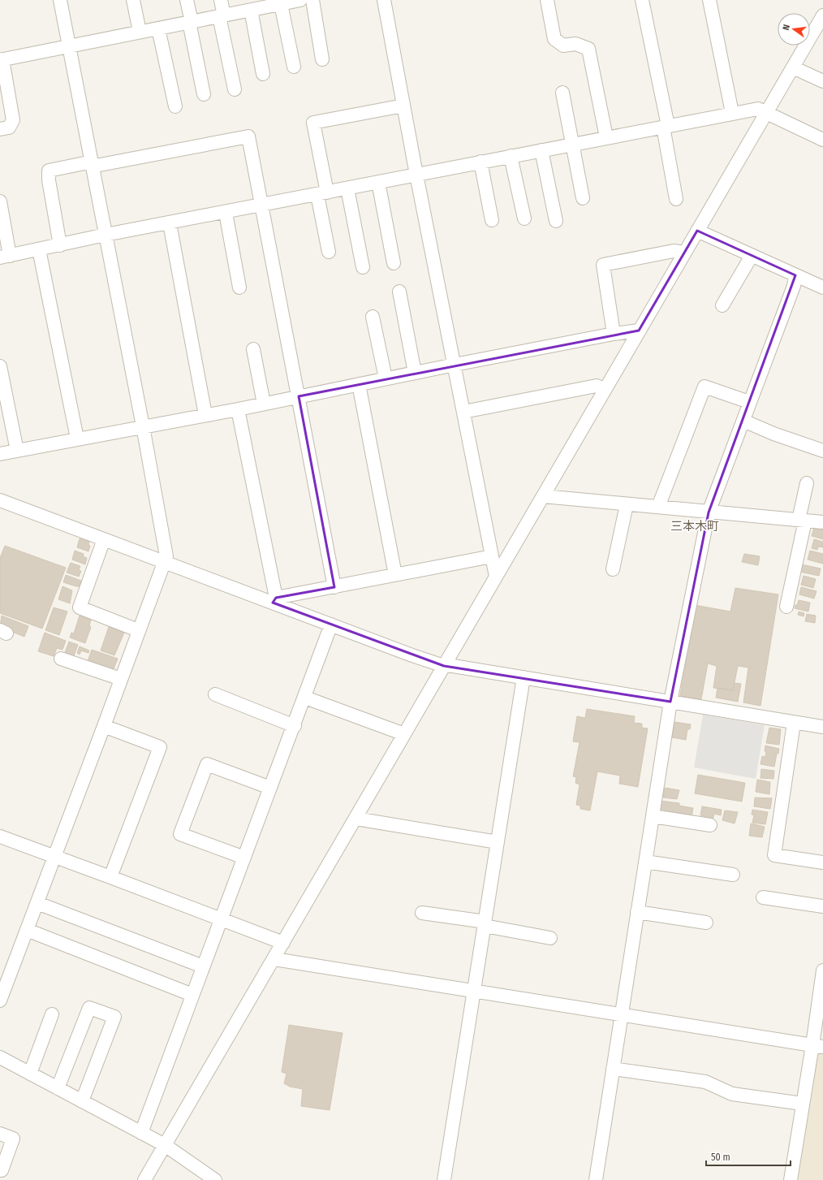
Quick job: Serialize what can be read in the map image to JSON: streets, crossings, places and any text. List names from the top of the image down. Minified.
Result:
{"districts":["三本木町"],"scale_bar":"50 m","north":"left"}
